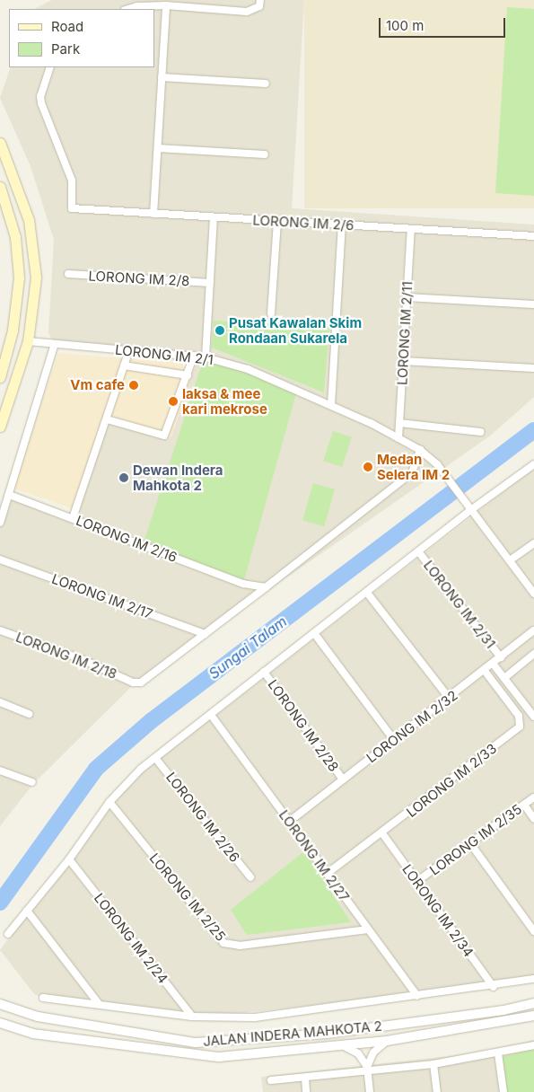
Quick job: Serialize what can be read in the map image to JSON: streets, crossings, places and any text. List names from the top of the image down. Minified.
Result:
{"streets":{"street":["LORONG IM 2/6","LORONG IM 2/8","LORONG IM 2/11","LORONG IM 2/1","LORONG IM 2/16","LORONG IM 2/17","LORONG IM 2/31","LORONG IM 2/18","LORONG IM 2/28","LORONG IM 2/32","LORONG IM 2/33","LORONG IM 2/26","LORONG IM 2/35","LORONG IM 2/27","LORONG IM 2/25","LORONG IM 2/34","LORONG IM 2/24","JALAN INDERA MAHKOTA 2"]},"crossings":[["LORONG IM 2/6","LORONG IM 2/11"],["LORONG IM 2/11","LORONG IM 2/1"],["LORONG IM 2/17","LORONG IM 2/18"],["LORONG IM 2/31","LORONG IM 2/32"],["LORONG IM 2/28","LORONG IM 2/32"],["LORONG IM 2/32","LORONG IM 2/33"],["LORONG IM 2/32","LORONG IM 2/27"],["LORONG IM 2/33","LORONG IM 2/27"],["LORONG IM 2/33","LORONG IM 2/34"],["LORONG IM 2/35","LORONG IM 2/34"],["LORONG IM 2/27","LORONG IM 2/25"]],"water":["Sungai Talam"],"places":["Pusat Kawalan Skim Rondaan Sukarela","Vm cafe","laksa & mee kari mekrose","Medan Selera IM 2","Dewan Indera Mahkota 2"],"legend":["Road","Park"],"scale_bar":"100 m"}
